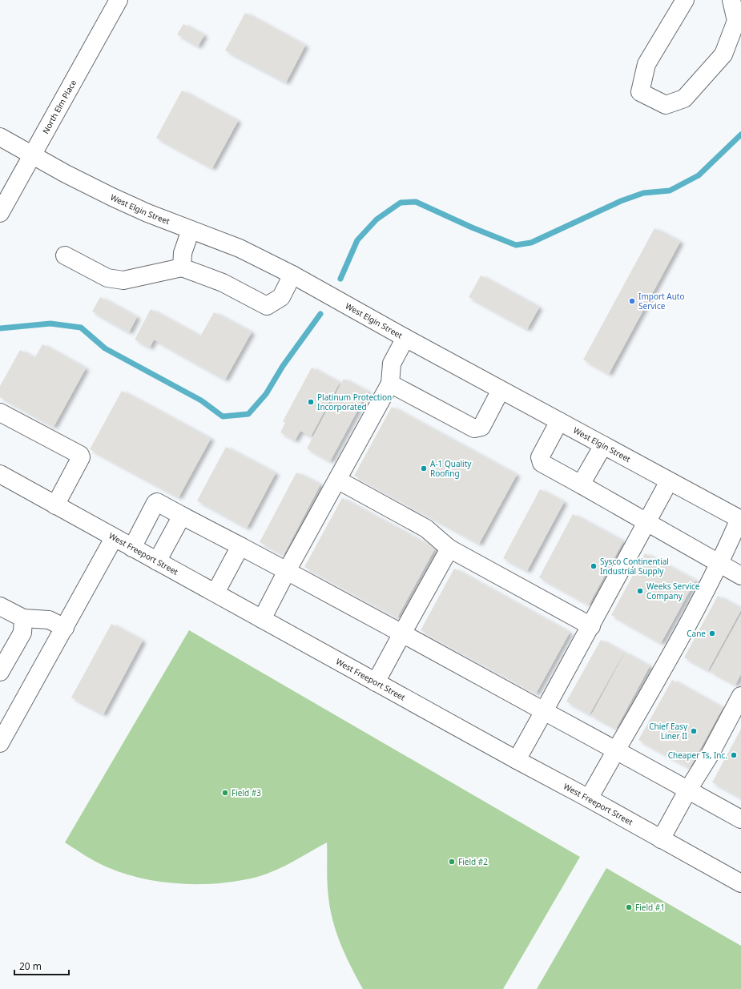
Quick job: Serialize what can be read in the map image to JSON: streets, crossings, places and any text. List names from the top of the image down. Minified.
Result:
{"streets":{"street":["North Elm Place","West Elgin Street","West Freeport Street"]},"crossings":[["North Elm Place","West Elgin Street"]],"places":["Import Auto Service","Platinum Protection Incorporated","A-1 Quality Roofing","Sysco Continential Industrial Supply","Weeks Service Company","Cane","Chief Easy Liner II","Cheaper Ts, Inc.","Field #3","Field #2","Field #1"],"scale_bar":"20 m"}
